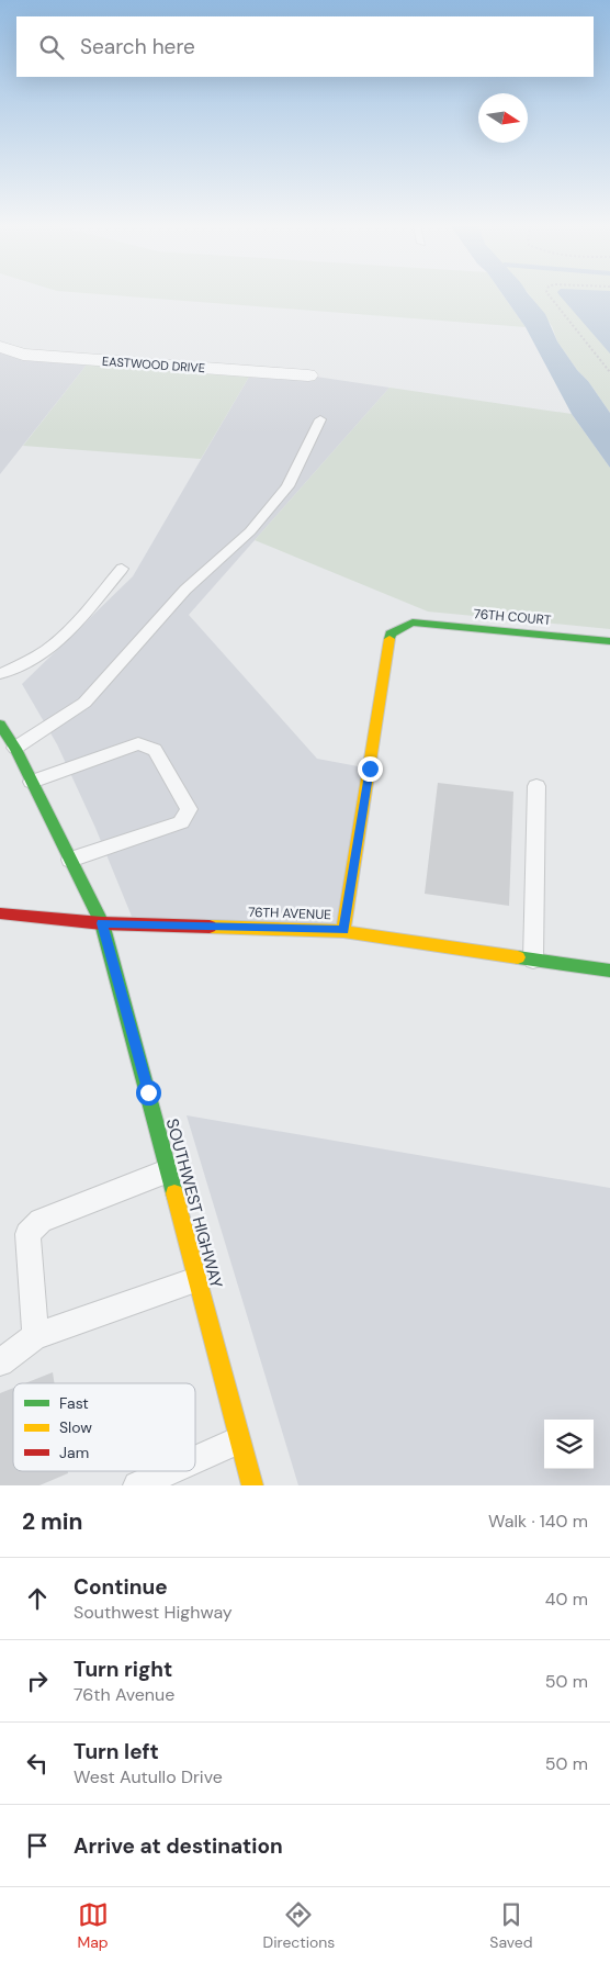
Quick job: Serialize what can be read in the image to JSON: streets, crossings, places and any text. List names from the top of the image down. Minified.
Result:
{"streets":{"street":["EASTWOOD DRIVE","76TH COURT","76TH AVENUE","SOUTHWEST HIGHWAY"]},"crossings":[["76TH COURT","76TH AVENUE"],["76TH AVENUE","SOUTHWEST HIGHWAY"]],"legend":["Fast","Slow","Jam"],"north":"right","page":{"search":"Search here","heading":["2 min","Walk · 140 m"],"list":[["Continue","Southwest Highway","40 m"],["Turn right","76th Avenue","50 m"],["Turn left","West Autullo Drive","50 m"],"Arrive at destination"],"nav":["Map","Directions","Saved"]}}
